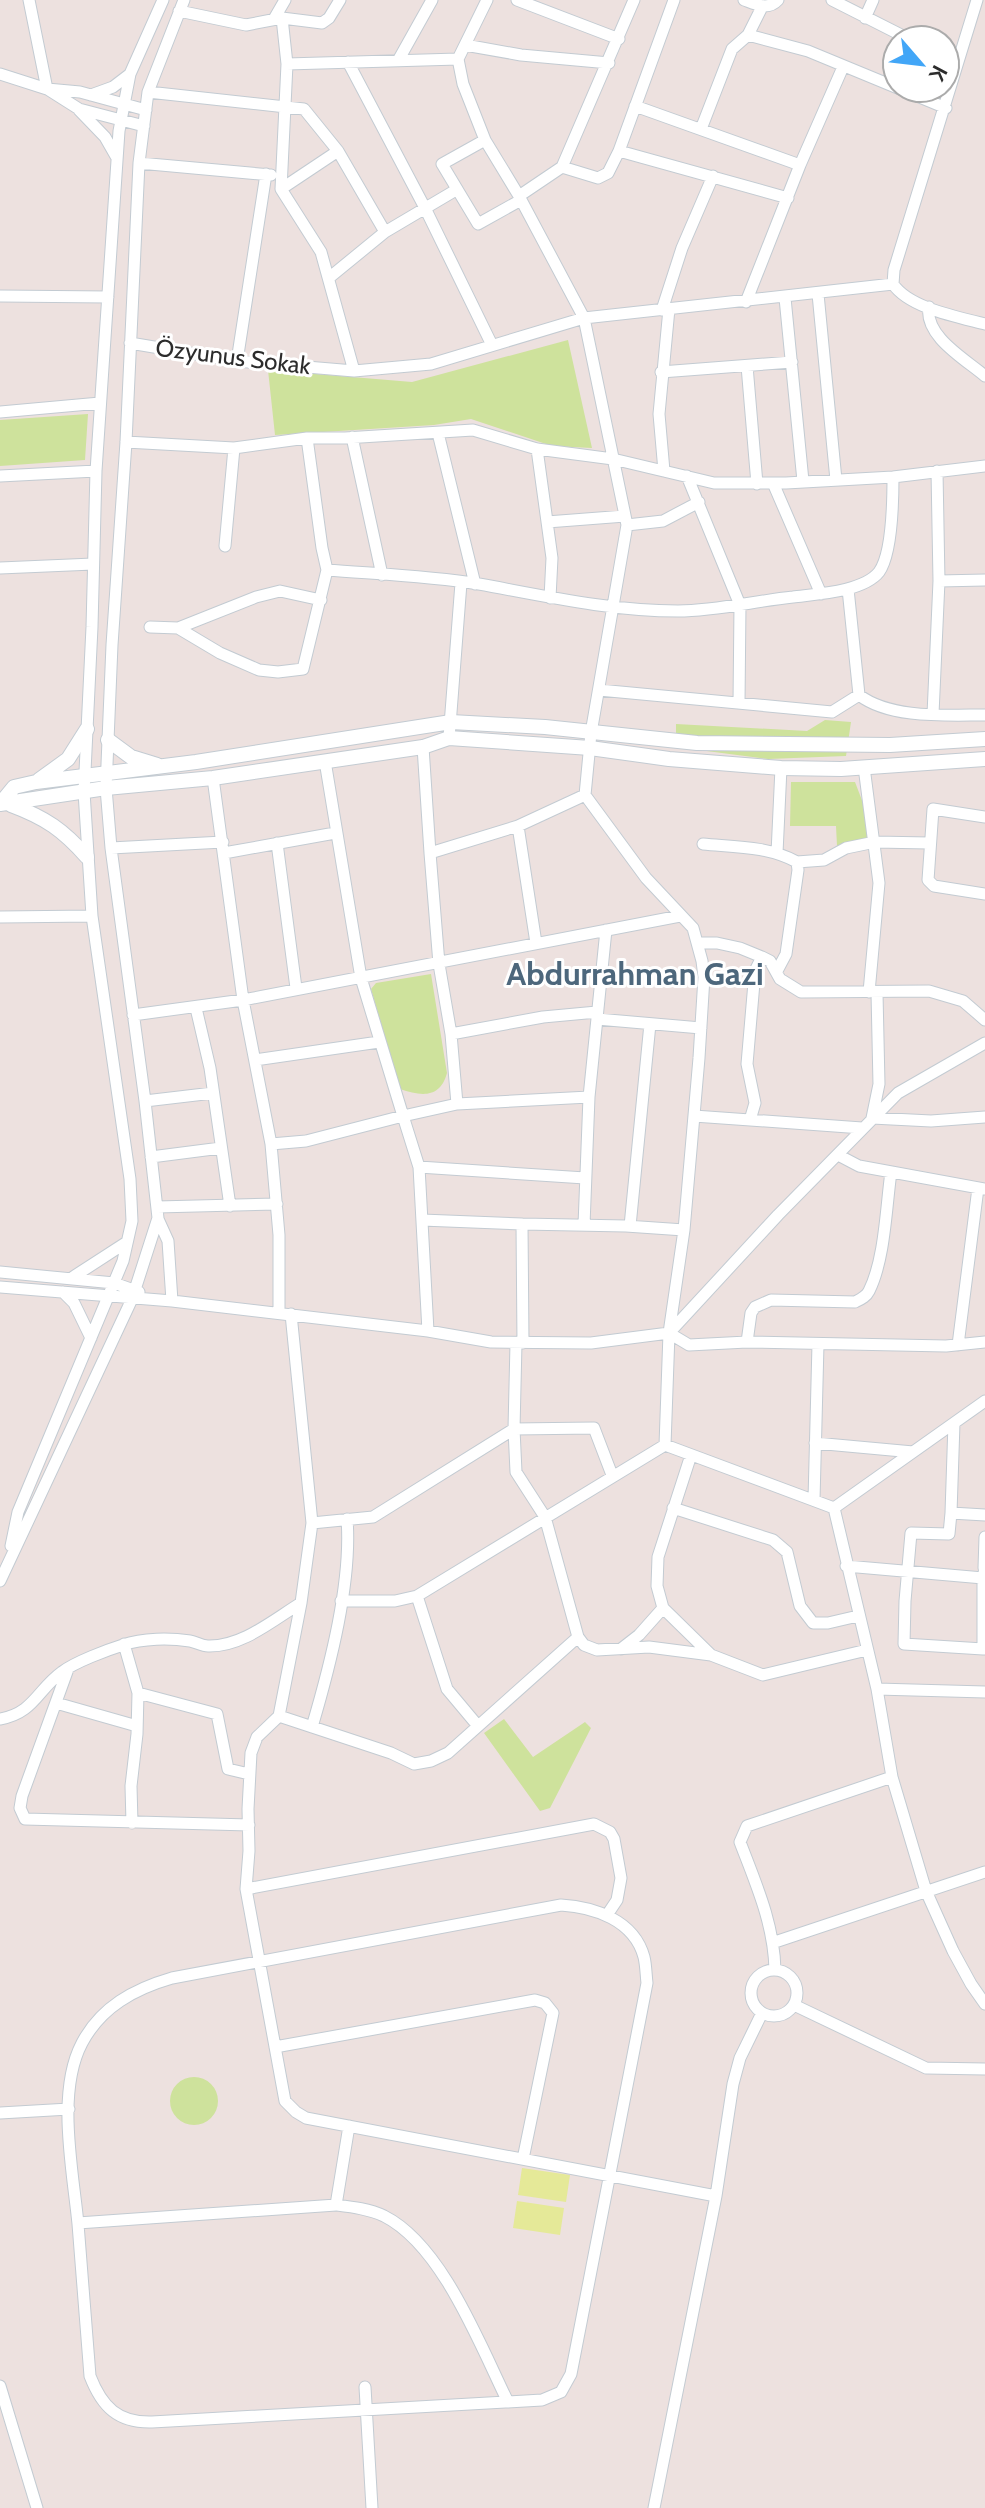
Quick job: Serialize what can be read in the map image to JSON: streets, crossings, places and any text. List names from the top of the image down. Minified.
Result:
{"streets":{"street":["Özyunus Sokak"]},"districts":["Abdurrahman Gazi"],"north":"bottom right"}
